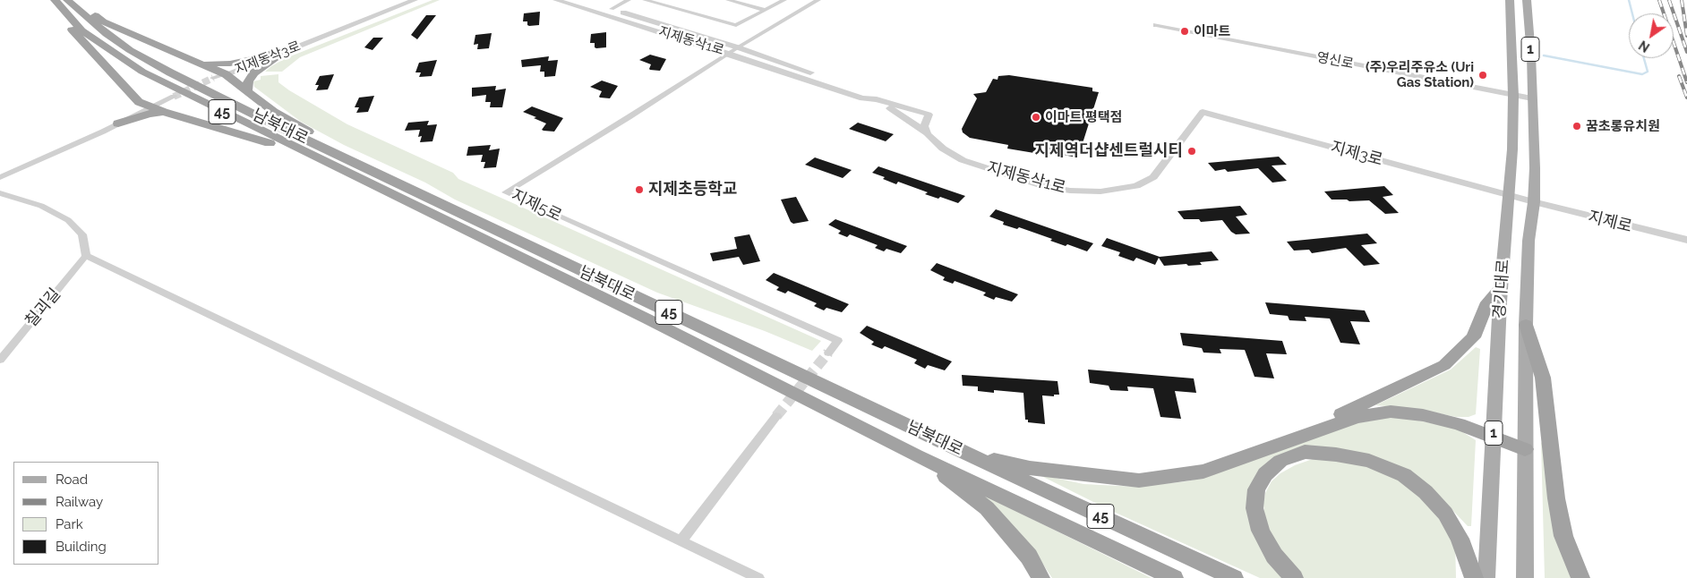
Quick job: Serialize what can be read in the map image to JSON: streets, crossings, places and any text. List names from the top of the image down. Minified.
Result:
{"streets":{"highway":["45","남북대로"],"main road":["1","경기대로"],"street":["지제동삭1로","지제동삭3로","영신로","지제3로","지제5로","지제로","칠괴길"]},"crossings":[["지제동삭1로","지제3로"],["지제동삭1로","지제5로"],["영신로","경기대로"],["지제3로","지제로"],["지제3로","경기대로"],["지제로","경기대로"]],"places":["이마트","(주)우리주유소 (Uri Gas Station)","이마트 평택점","꿈초롱유치원","지제역더샵센트럴시티","지제초등학교"],"legend":["Road","Railway","Park","Building"],"north":"bottom left"}
